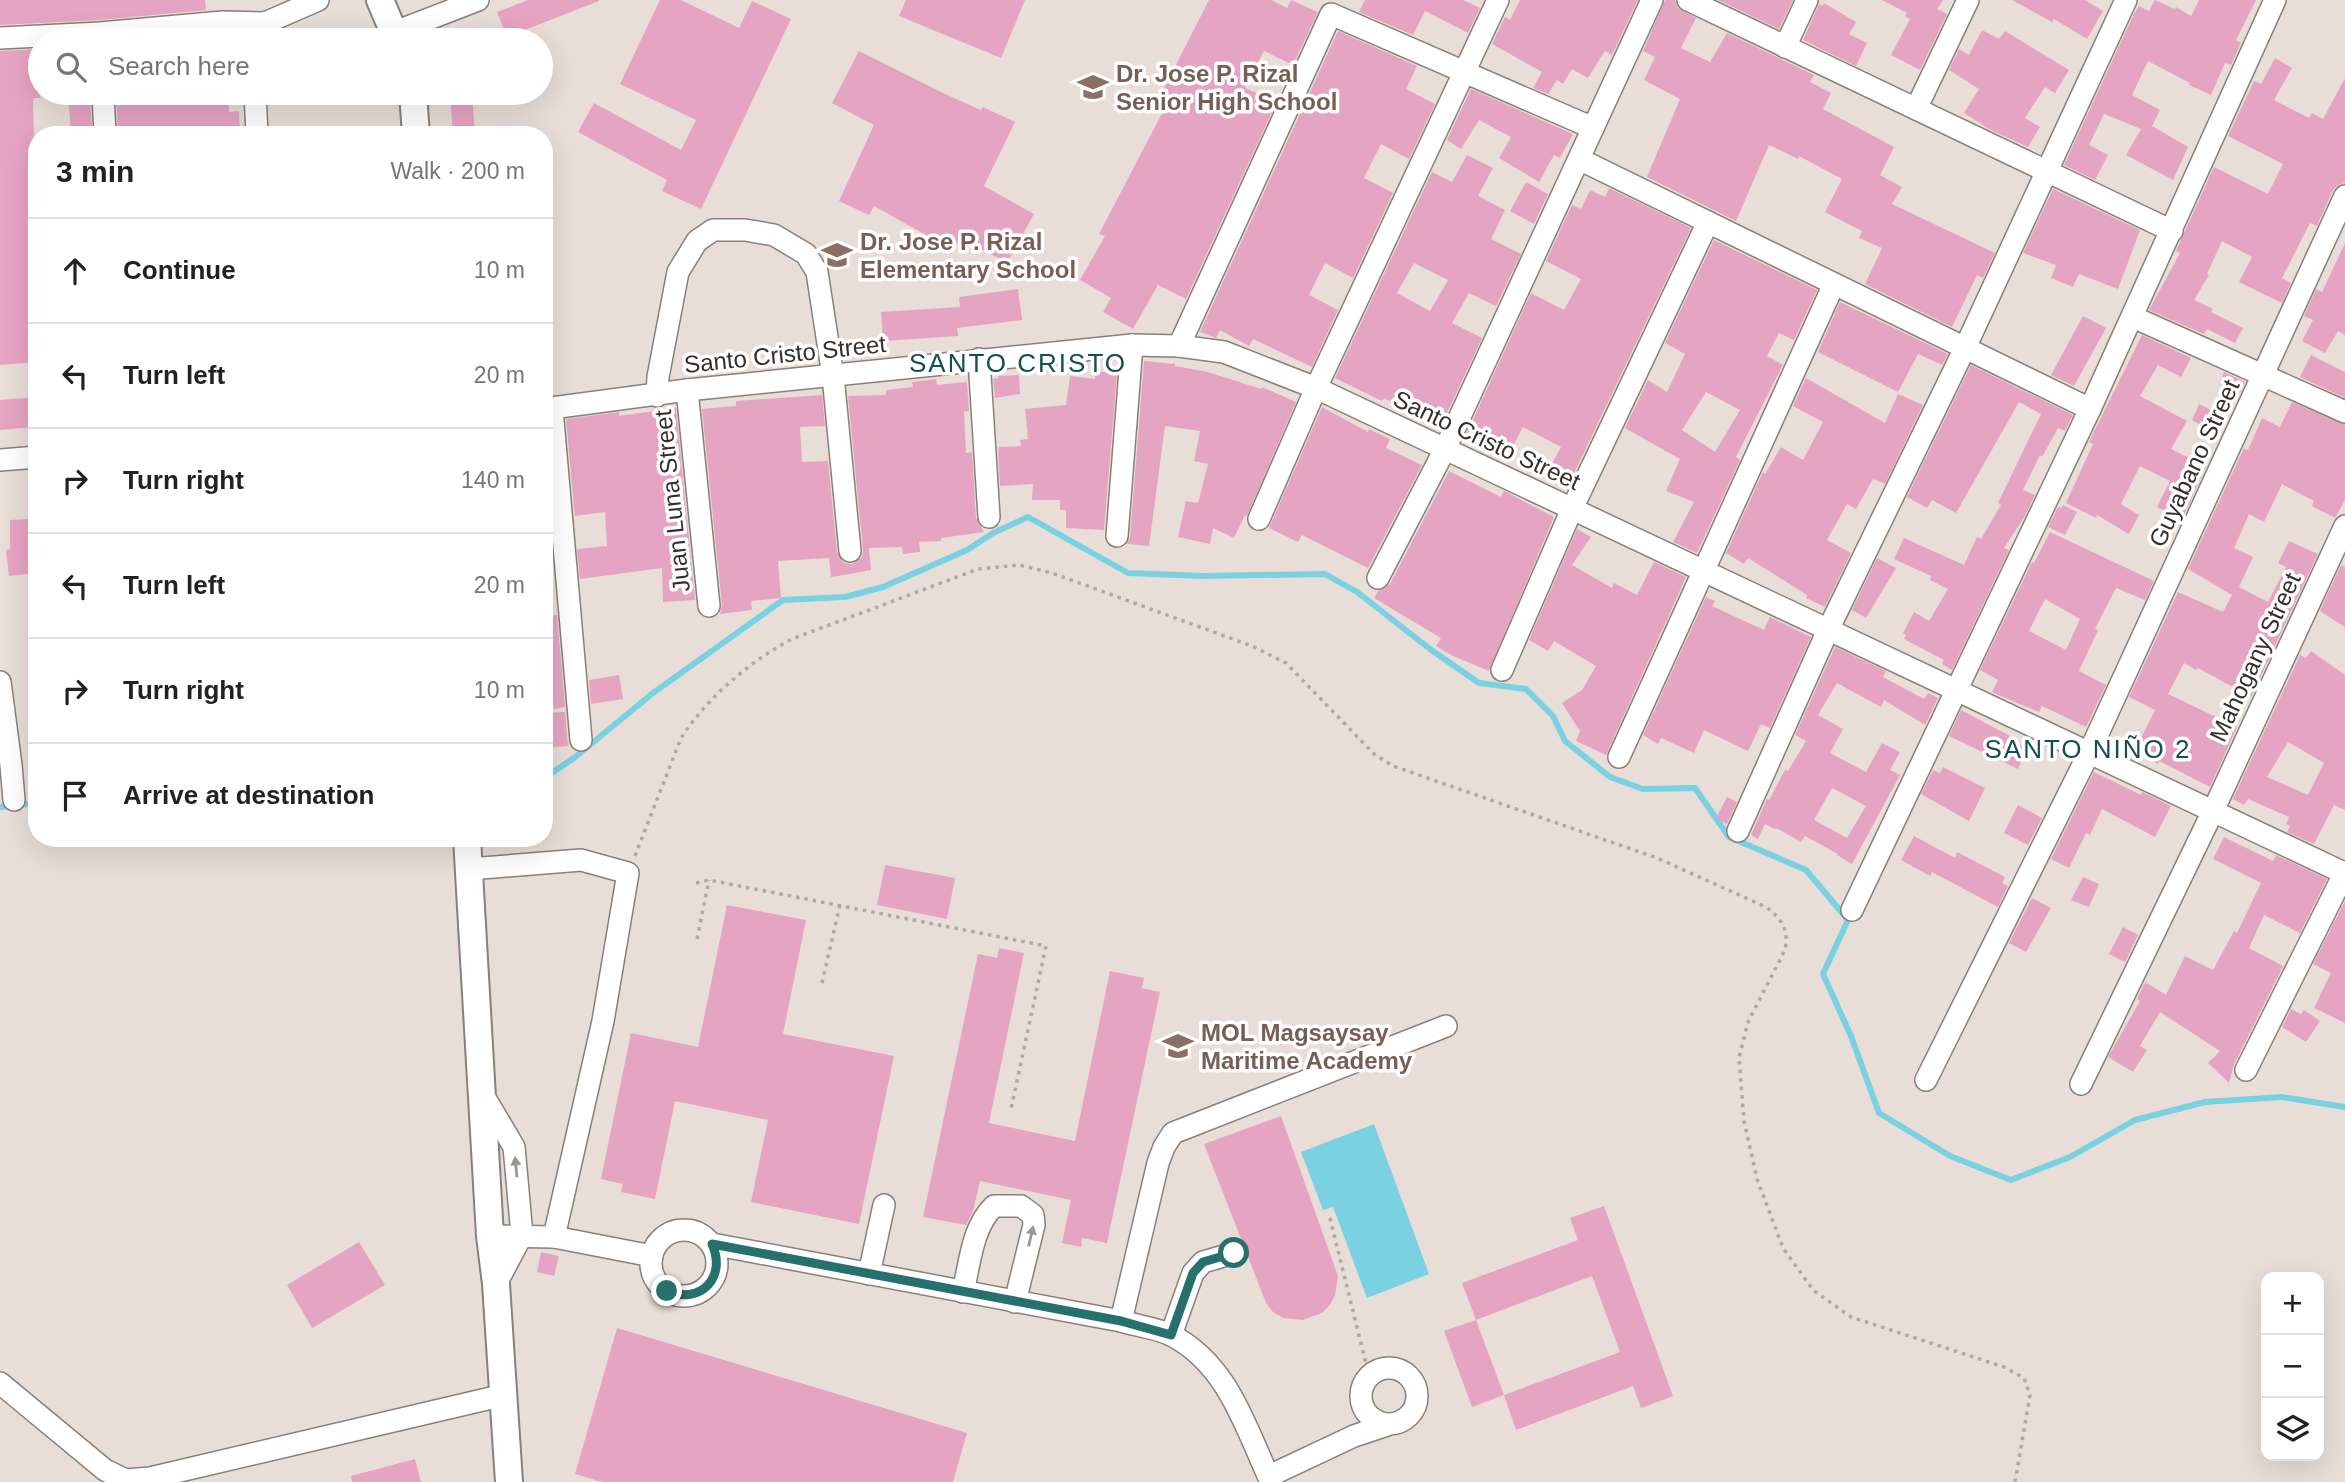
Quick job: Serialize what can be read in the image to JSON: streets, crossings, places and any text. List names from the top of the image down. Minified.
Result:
{"streets":{"street":["Santo Cristo Street","Guyabano Street","Juan Luna Street","Mahogany Street"]},"crossings":[["Santo Cristo Street","Guyabano Street"],["Santo Cristo Street","Juan Luna Street"],["Santo Cristo Street","Mahogany Street"]],"districts":["SANTO CRISTO","SANTO NIÑO 2"],"places":{"school or university":["Dr. Jose P. Rizal Senior High School","Dr. Jose P. Rizal Elementary School","MOL Magsaysay Maritime Academy"]},"page":{"search":"Search here","heading":["3 min","Walk · 200 m"],"list":[["Continue","10 m"],["Turn left","20 m"],["Turn right","140 m"],["Turn left","20 m"],["Turn right","10 m"],"Arrive at destination"],"map_buttons":["+","−"]}}
